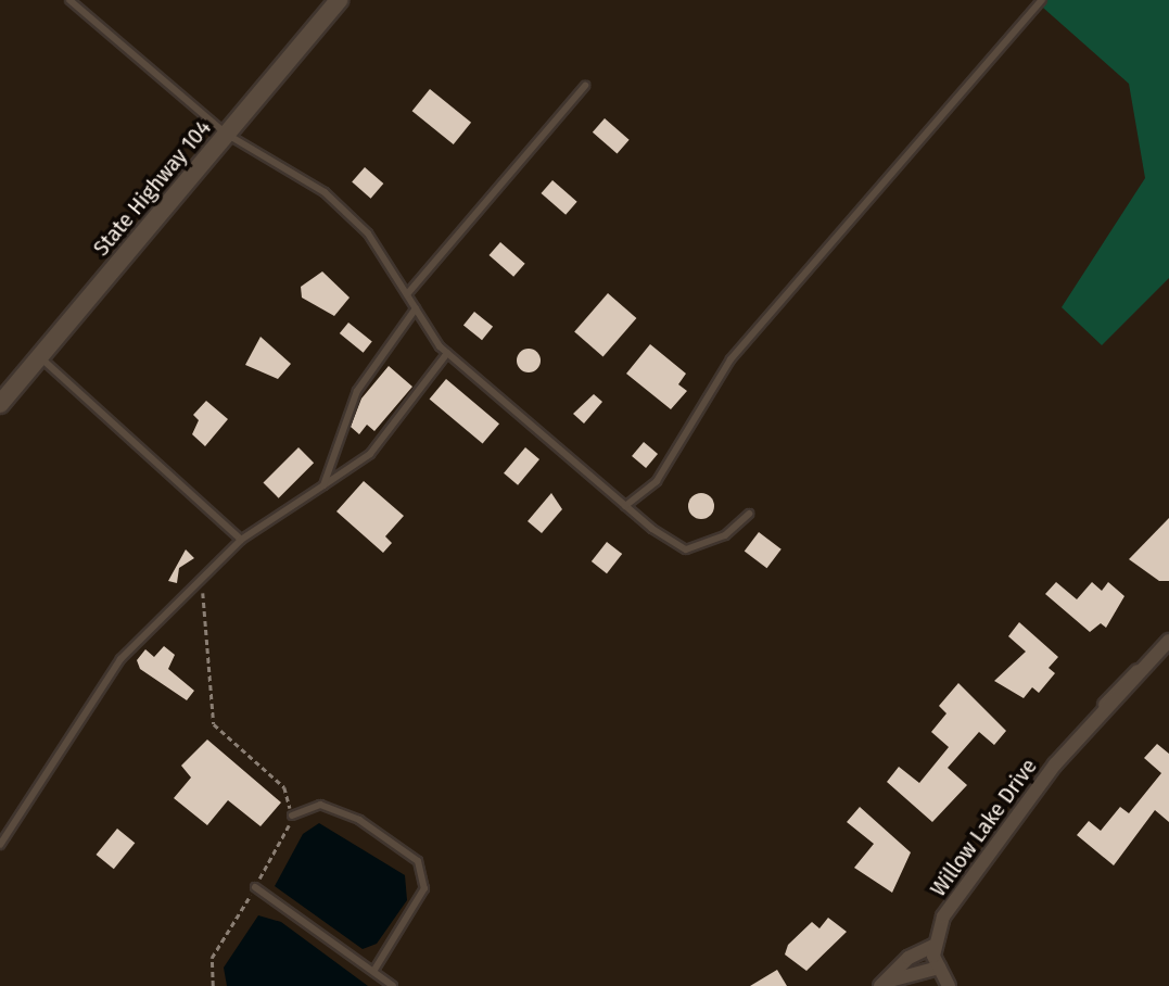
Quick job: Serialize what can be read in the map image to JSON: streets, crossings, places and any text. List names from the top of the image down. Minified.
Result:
{"streets":{"main road":["State Highway 104"],"street":["Willow Lake Drive"]}}
